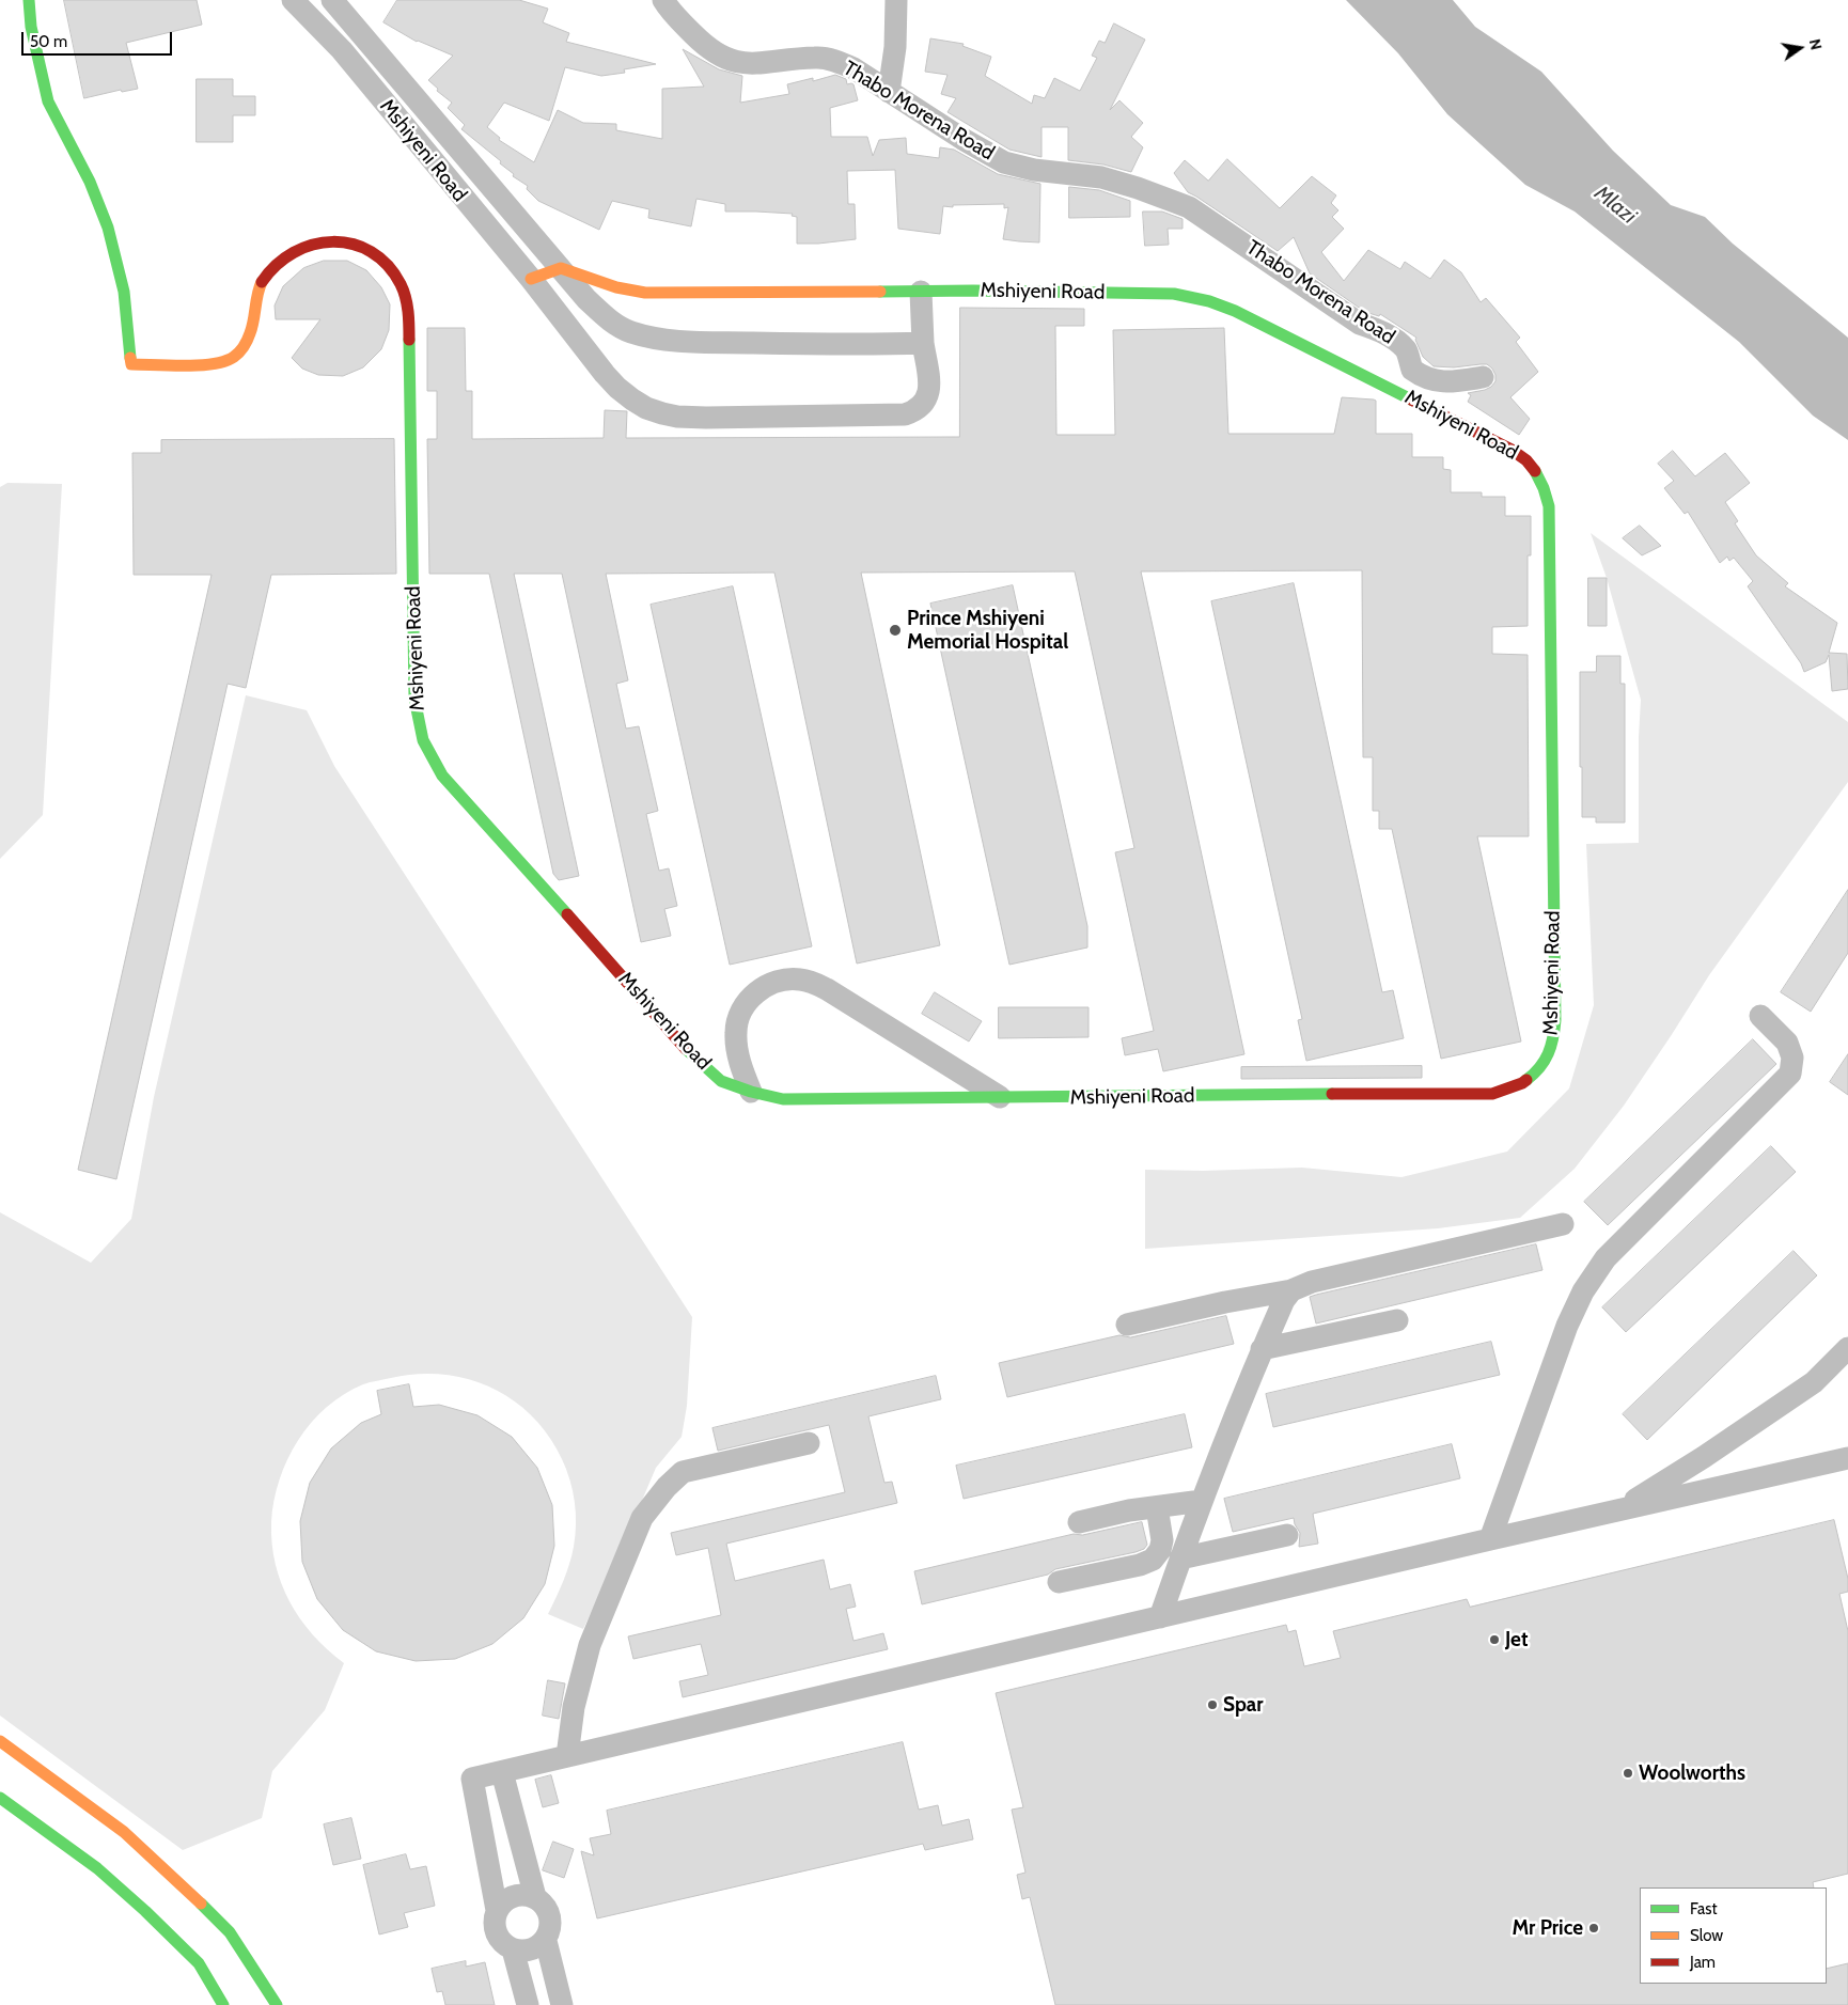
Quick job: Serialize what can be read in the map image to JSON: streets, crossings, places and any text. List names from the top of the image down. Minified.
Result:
{"streets":{"street":["Thabo Morena Road","Mshiyeni Road"]},"water":["Mlazi"],"places":["Prince Mshiyeni Memorial Hospital","Jet","Spar","Woolworths","Mr Price"],"legend":["Fast","Slow","Jam"],"scale_bar":"50 m","north":"right"}
